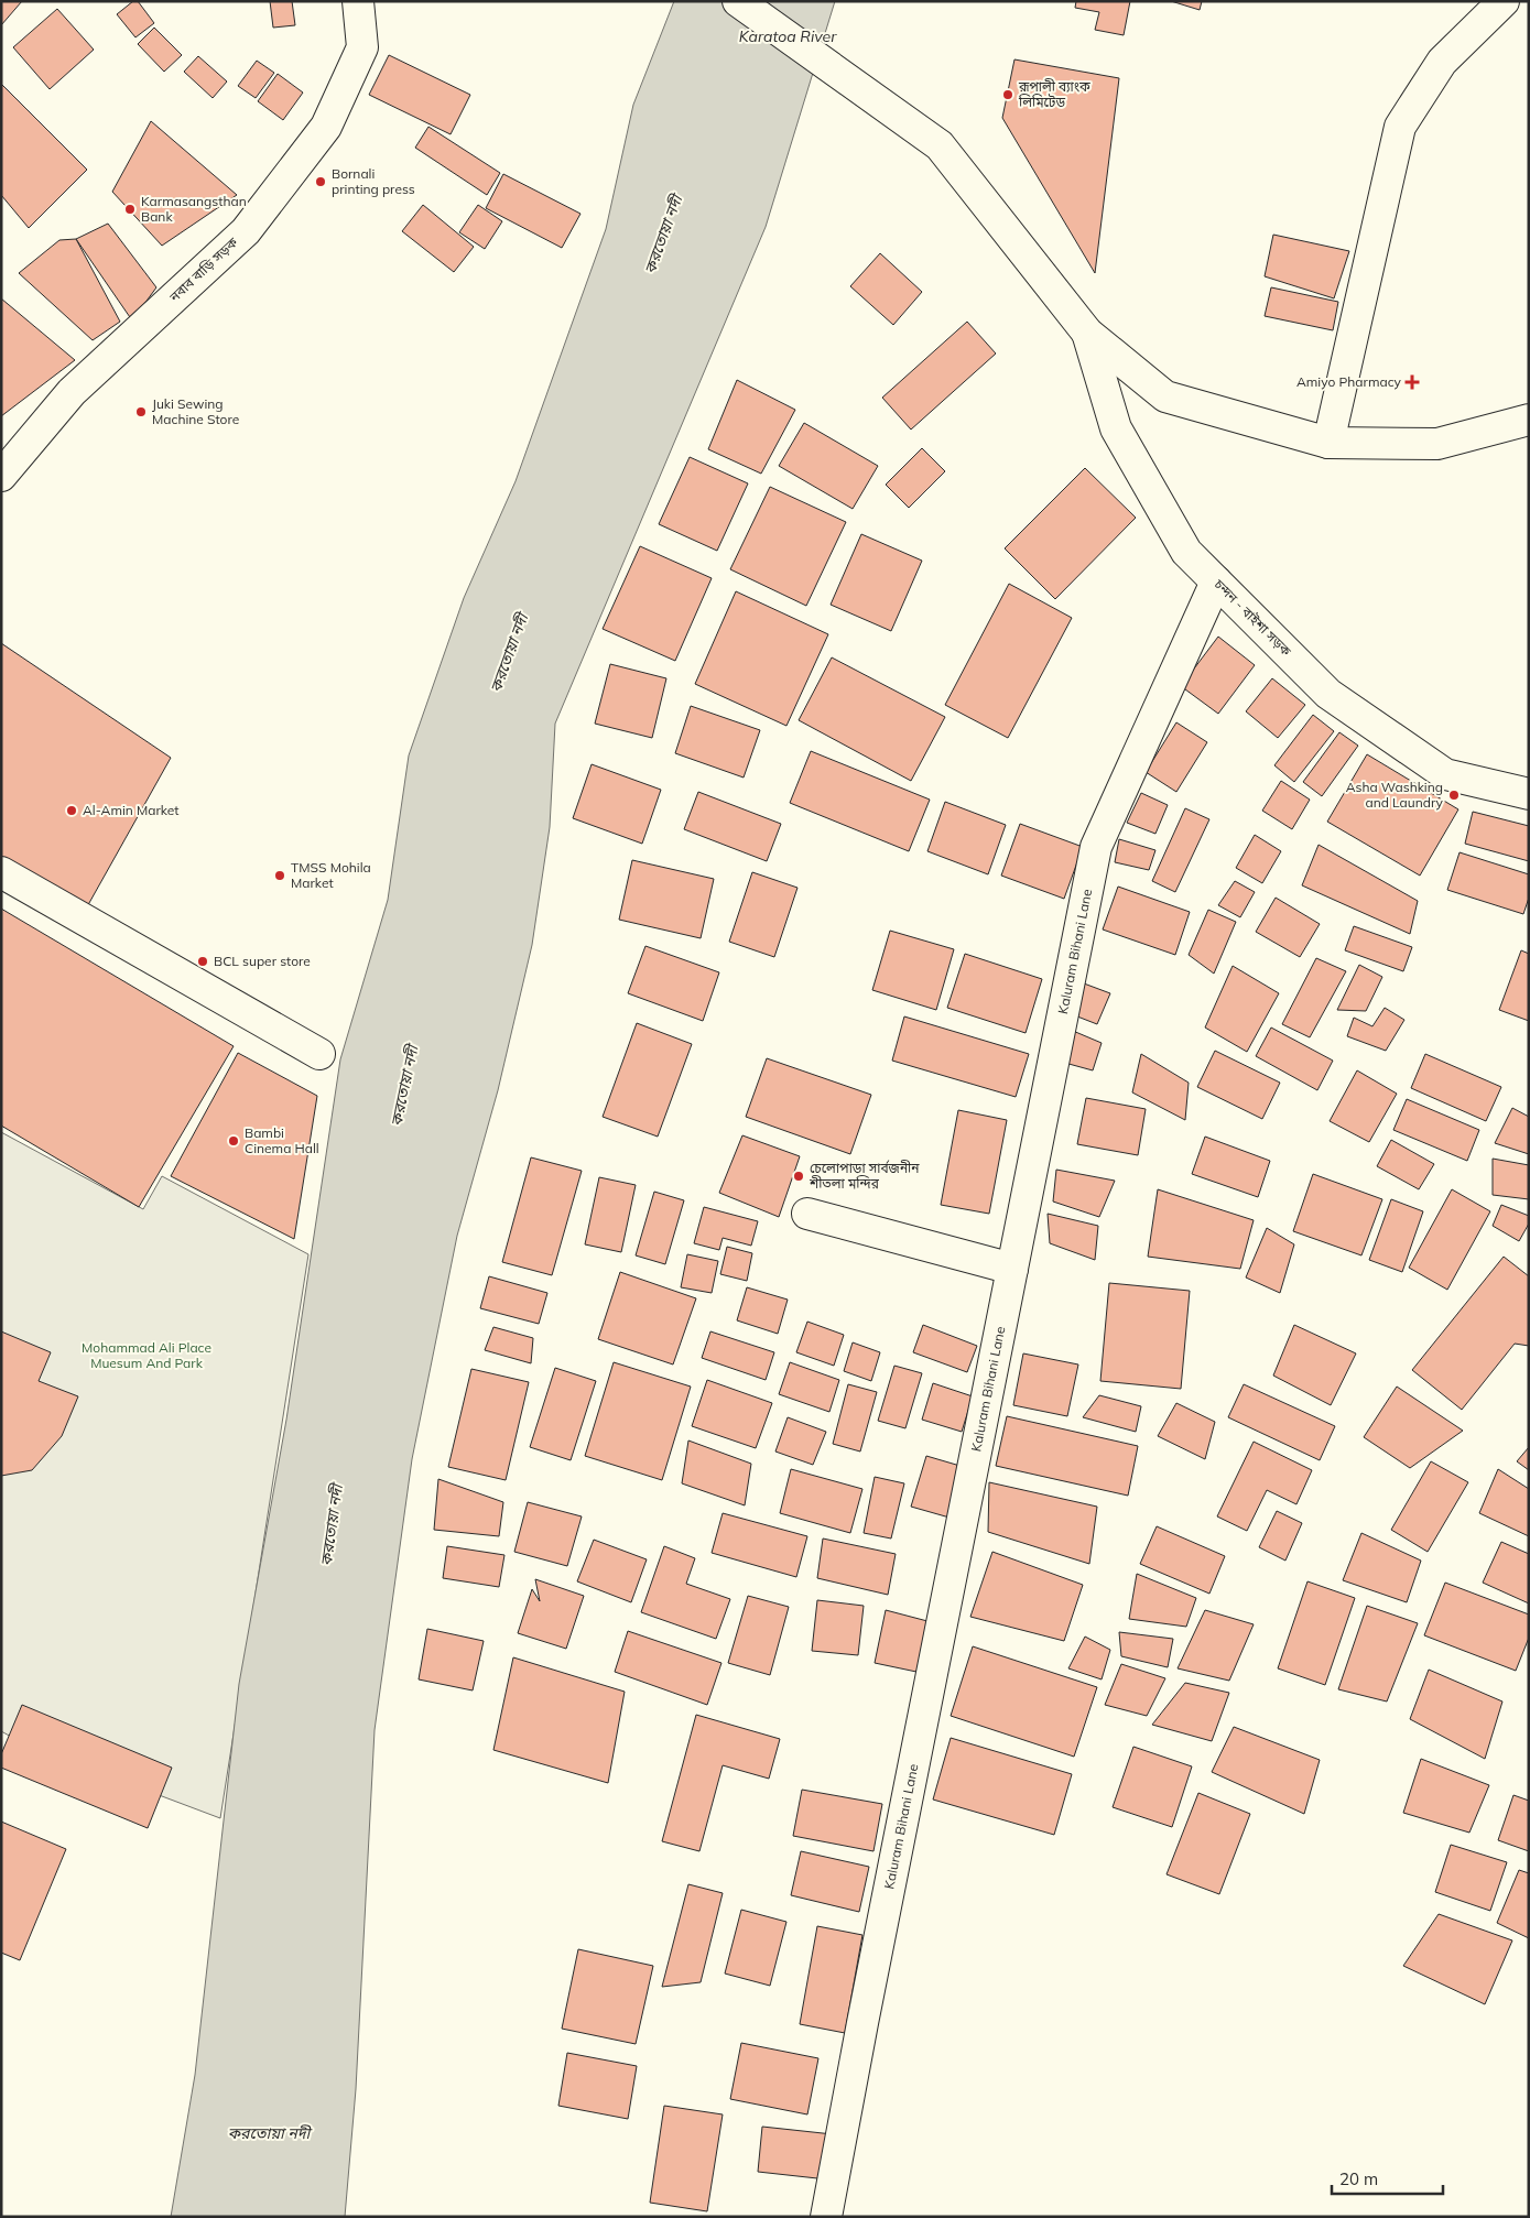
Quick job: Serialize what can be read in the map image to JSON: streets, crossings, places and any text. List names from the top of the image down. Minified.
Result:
{"streets":{"street":["নবাব বাড়ি সড়ক","চন্দন - বাইশা সড়ক","Kaluram Bihani Lane"]},"crossings":[["চন্দন - বাইশা সড়ক","Kaluram Bihani Lane"]],"water":["Karatoa River","করতোয়া নদী"],"parks":["Mohammad Ali Place Muesum And Park"],"places":{"other":["রূপালী ব্যাংক লিমিটেড","Bornali printing press","Karmasangsthan Bank","Juki Sewing Machine Store","Asha Washking and Laundry","Al-Amin Market","TMSS Mohila Market","BCL super store","Bambi Cinema Hall","চেলোপাড়া সার্বজনীন শীতলা মন্দির"],"health":["Amiyo Pharmacy"]},"scale_bar":"20 m"}
